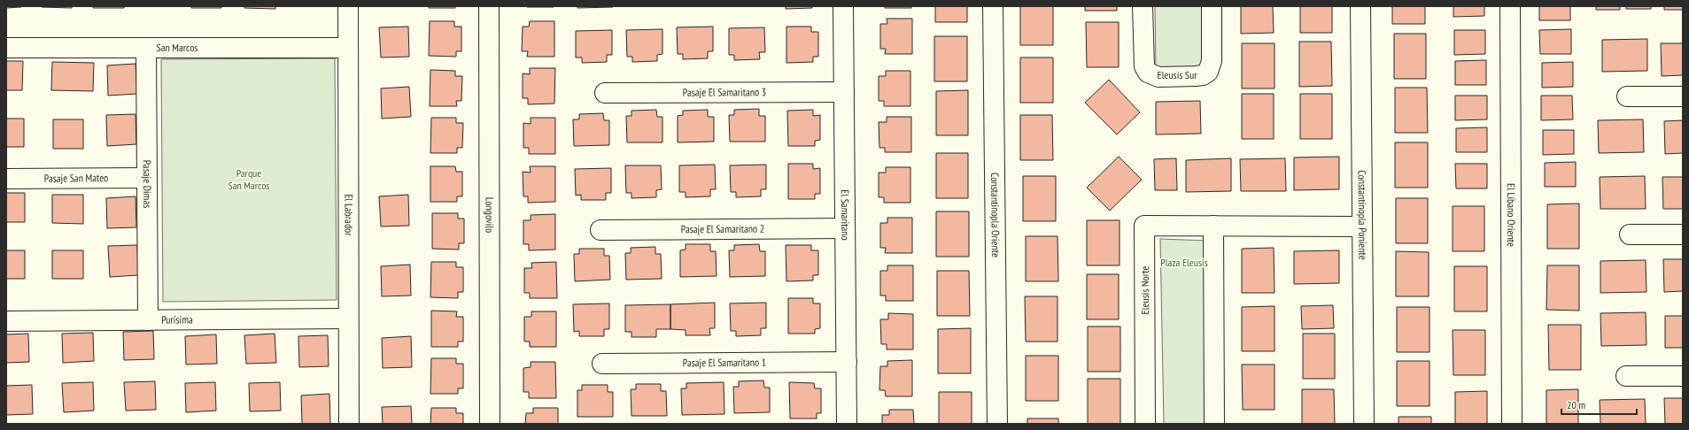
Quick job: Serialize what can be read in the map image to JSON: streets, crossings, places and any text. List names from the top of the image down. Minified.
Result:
{"streets":{"street":["San Marcos","Eleusis Sur","Pasaje El Samaritano 3","Pasaje San Mateo","Pasaje Dimas","El Labrador","Longovilo","El Samaritano","Constantinopla Oriente","Constantinopla Poniente","El Líbano Oriente","Pasaje El Samaritano 2","Eleusis Norte","Purísima","Pasaje El Samaritano 1"]},"crossings":[["San Marcos","Pasaje Dimas"],["San Marcos","El Labrador"],["Pasaje El Samaritano 3","El Samaritano"],["Pasaje San Mateo","Pasaje Dimas"],["Pasaje Dimas","Purísima"],["El Labrador","Purísima"],["El Samaritano","Pasaje El Samaritano 2"],["El Samaritano","Pasaje El Samaritano 1"],["Constantinopla Poniente","Eleusis Norte"]],"parks":["Parque San Marcos","Plaza Eleusis"],"scale_bar":"20 m"}
